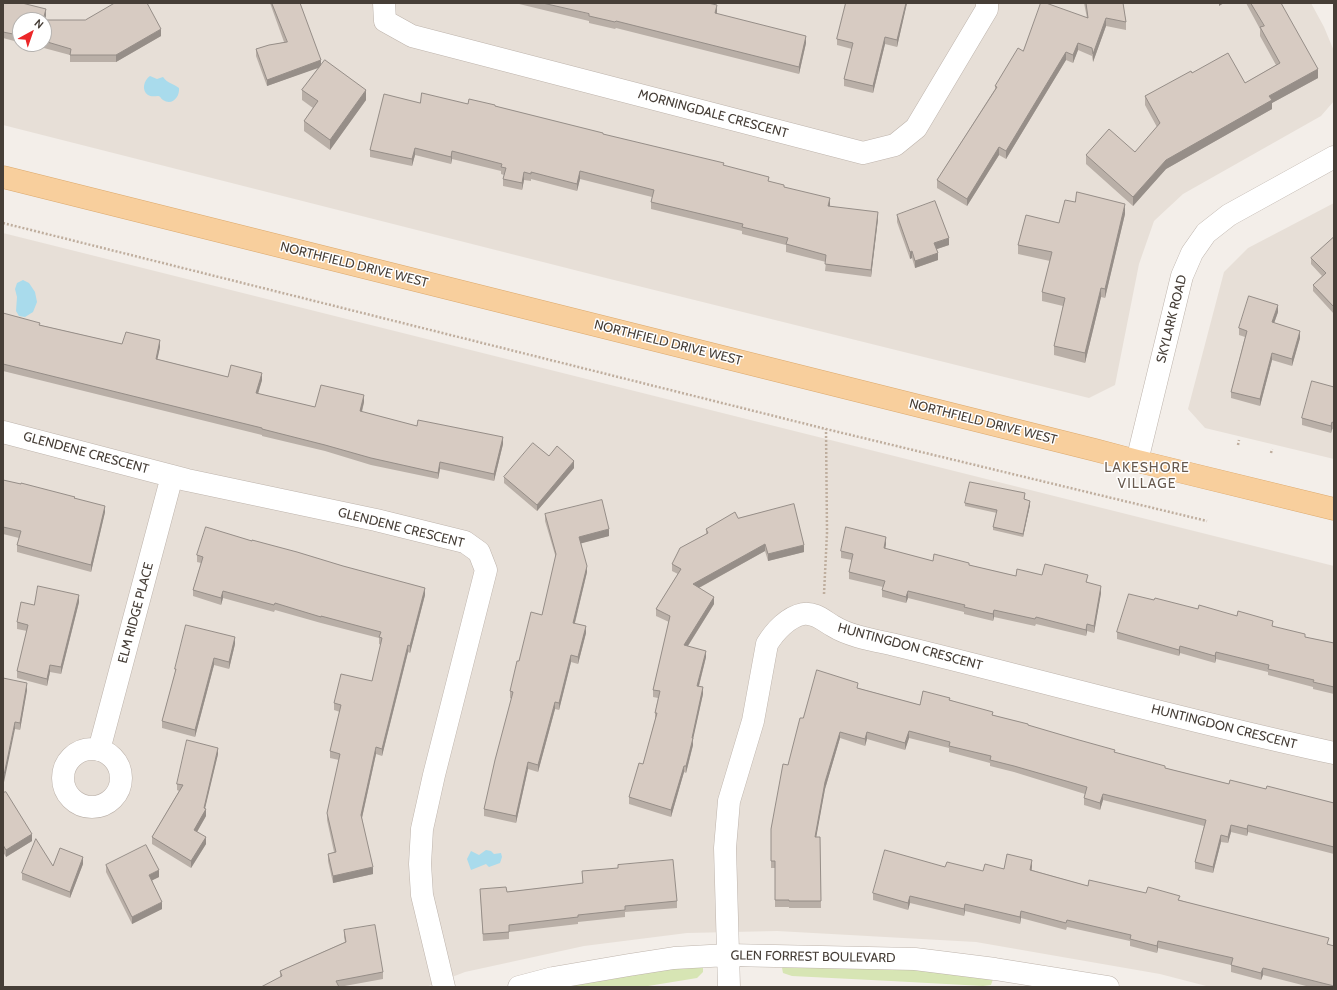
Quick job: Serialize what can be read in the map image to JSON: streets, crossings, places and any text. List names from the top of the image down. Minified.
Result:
{"streets":{"main road":["NORTHFIELD DRIVE WEST"],"street":["MORNINGDALE CRESCENT","SKYLARK ROAD","GLENDENE CRESCENT","ELM RIDGE PLACE","HUNTINGDON CRESCENT","GLEN FORREST BOULEVARD"]},"crossings":[["NORTHFIELD DRIVE WEST","SKYLARK ROAD"],["GLENDENE CRESCENT","ELM RIDGE PLACE"]],"districts":["LAKESHORE VILLAGE"],"north":"top right"}
